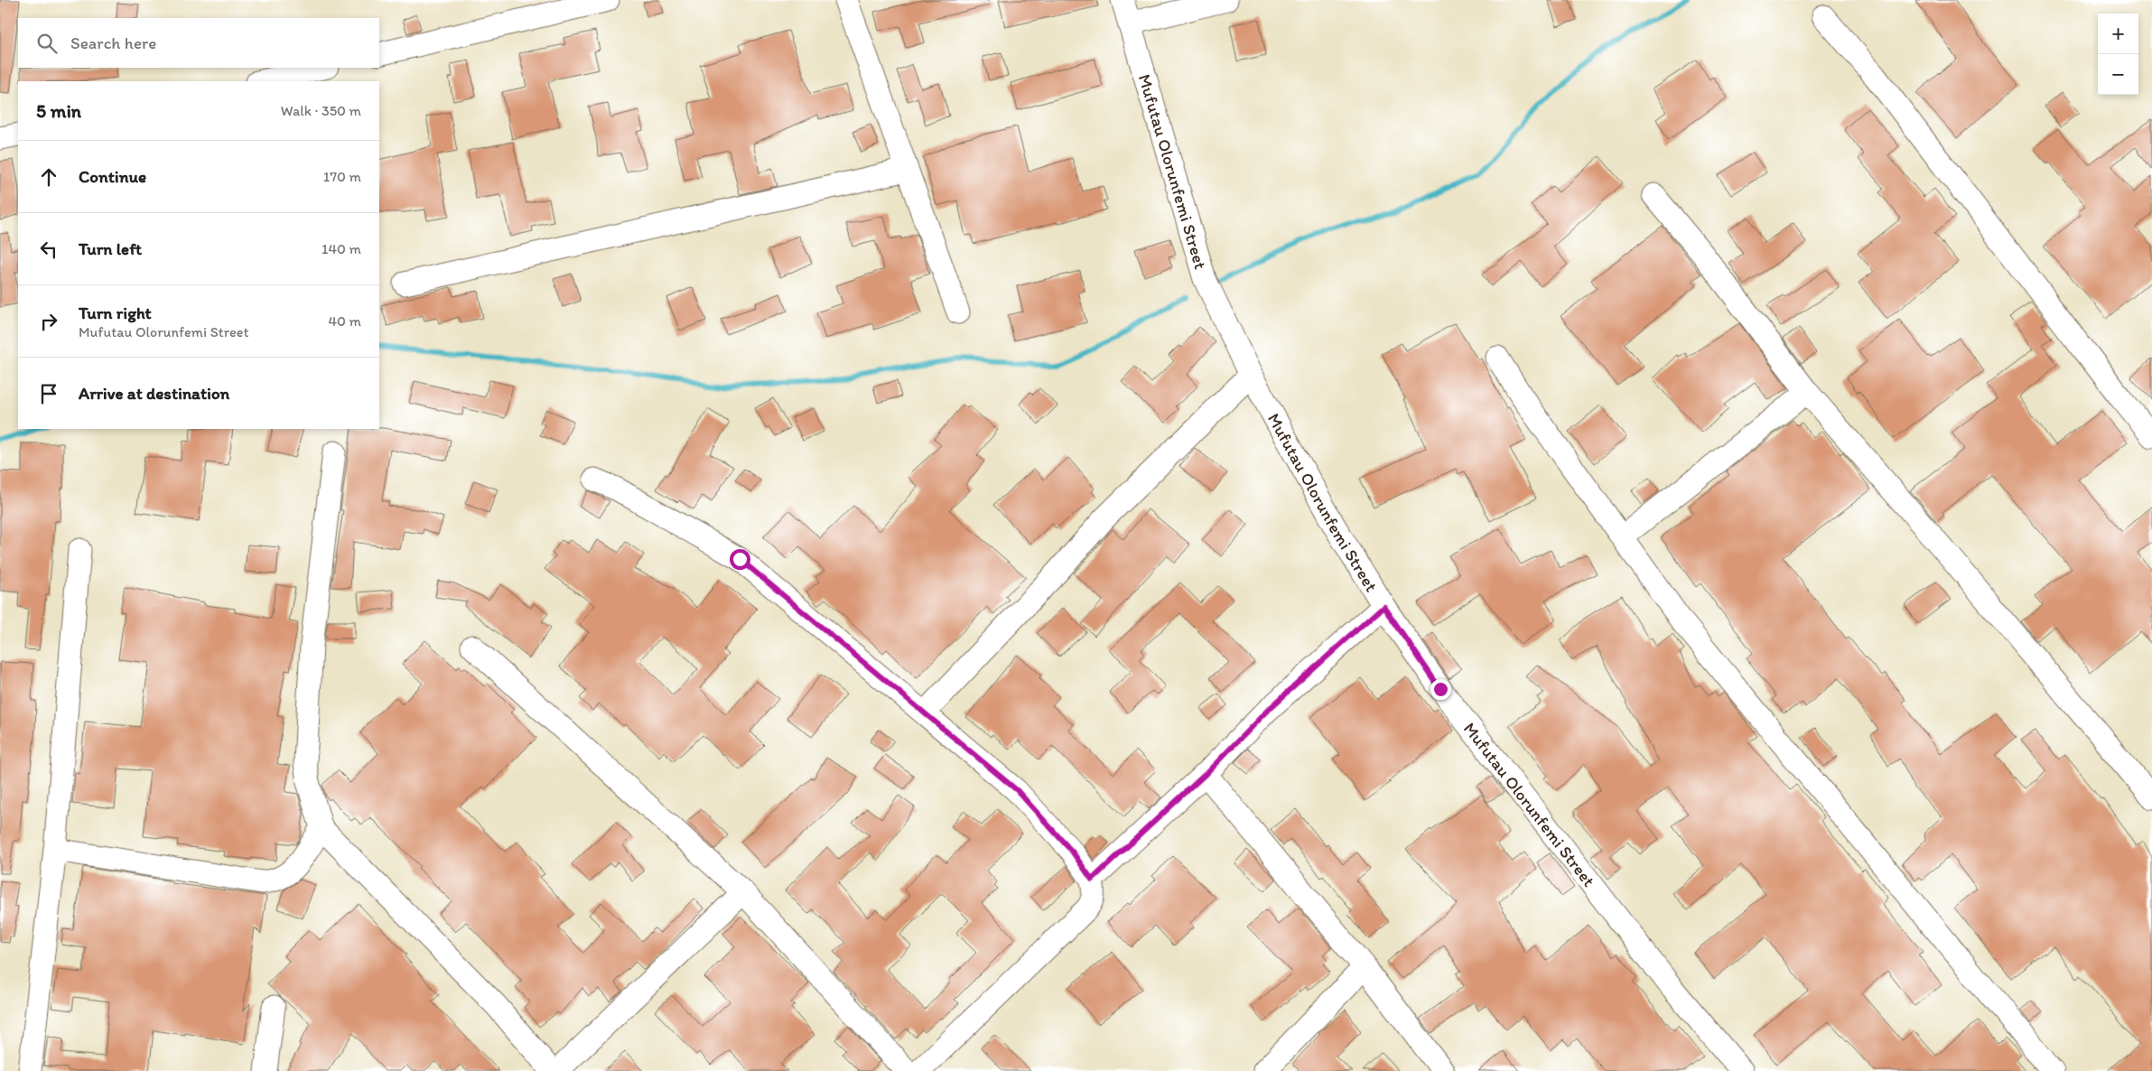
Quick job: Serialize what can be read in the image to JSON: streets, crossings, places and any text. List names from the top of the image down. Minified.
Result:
{"streets":{"street":["Mufutau Olorunfemi Street"]},"page":{"map_buttons":["+","−"],"search":"Search here","heading":["5 min","Walk · 350 m"],"list":[["Continue","170 m"],["Turn left","140 m"],["Turn right","Mufutau Olorunfemi Street","40 m"],"Arrive at destination"]}}
